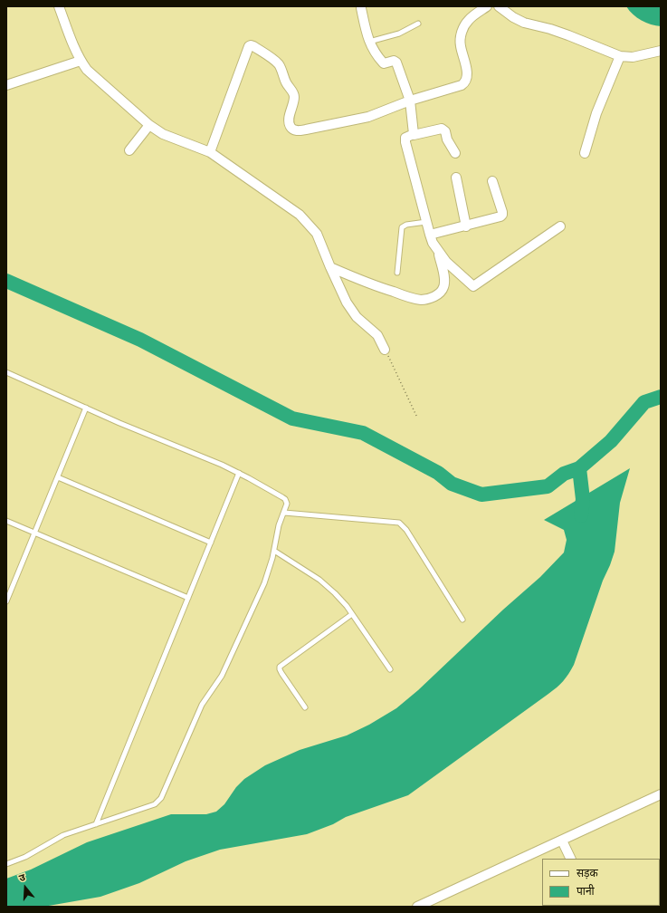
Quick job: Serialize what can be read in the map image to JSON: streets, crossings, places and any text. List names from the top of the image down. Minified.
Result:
{"legend":["सड़क","पानी"],"north":"top"}
